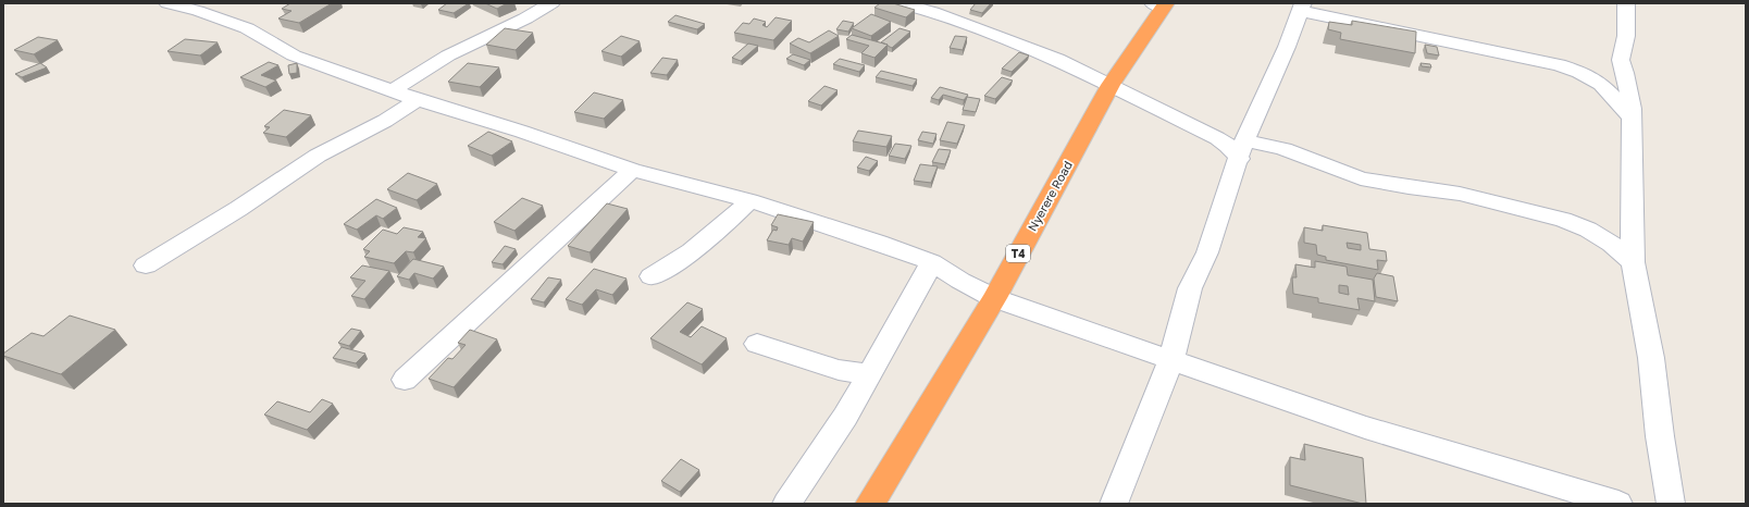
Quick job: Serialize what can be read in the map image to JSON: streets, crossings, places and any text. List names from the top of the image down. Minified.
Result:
{"streets":{"highway":["Nyerere Road","T4"]}}
